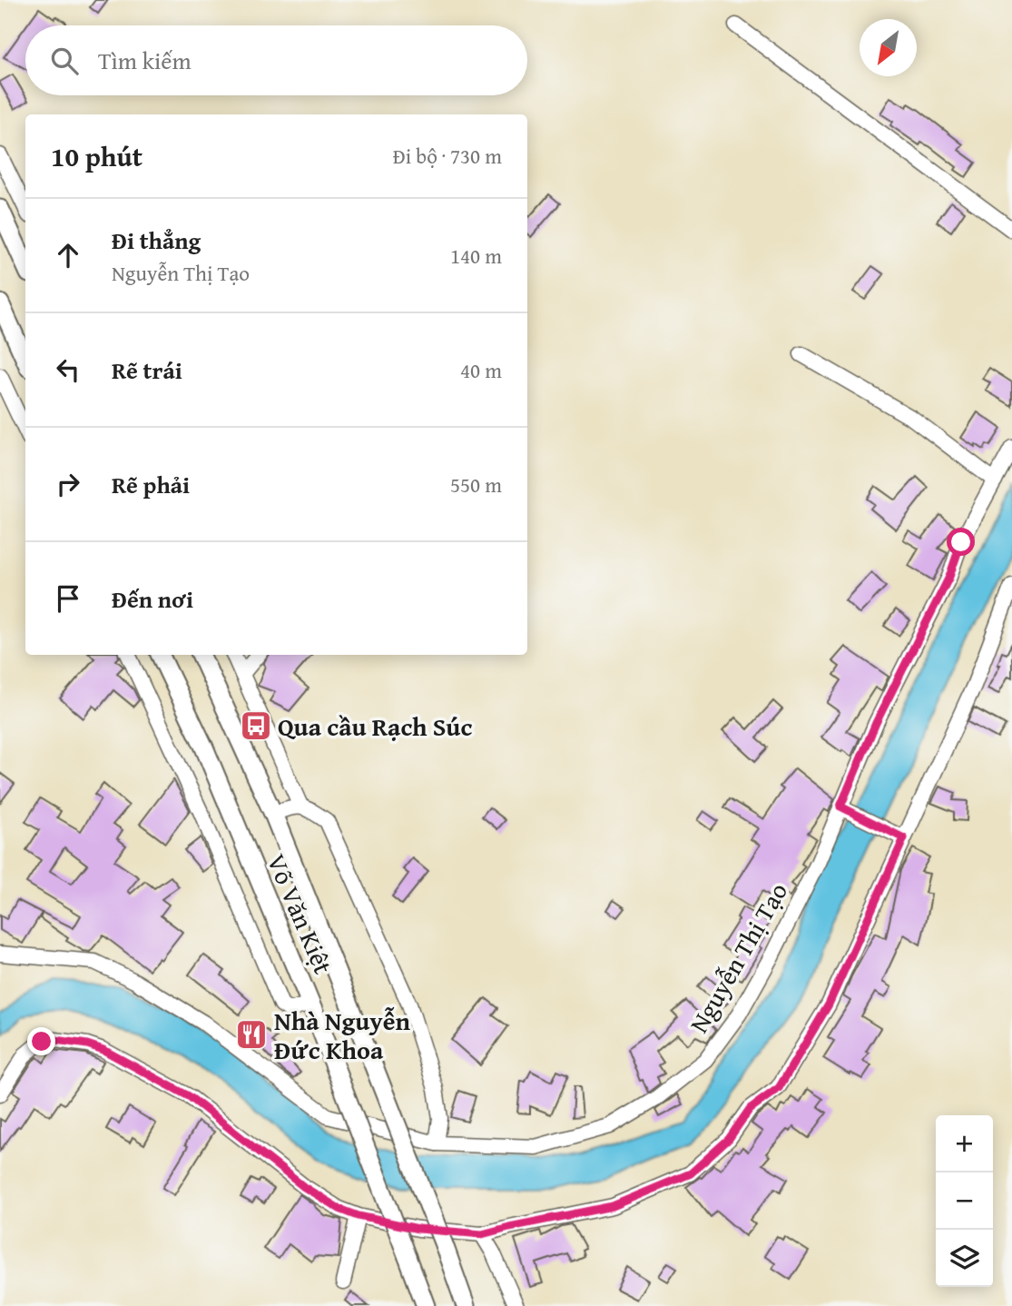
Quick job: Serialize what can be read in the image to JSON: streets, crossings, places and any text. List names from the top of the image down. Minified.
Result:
{"streets":{"main road":["Võ Văn Kiệt"],"street":["Nguyễn Thị Tạo"]},"places":{"bus stop":["Qua cầu Rạch Súc"],"restaurant":["Nhà Nguyễn Đức Khoa"]},"north":"bottom left","page":{"search":"Tìm kiếm","heading":["10 phút","Đi bộ · 730 m"],"list":[["Đi thẳng","Nguyễn Thị Tạo","140 m"],["Rẽ trái","40 m"],["Rẽ phải","550 m"],"Đến nơi"],"map_buttons":["+","−"]}}
